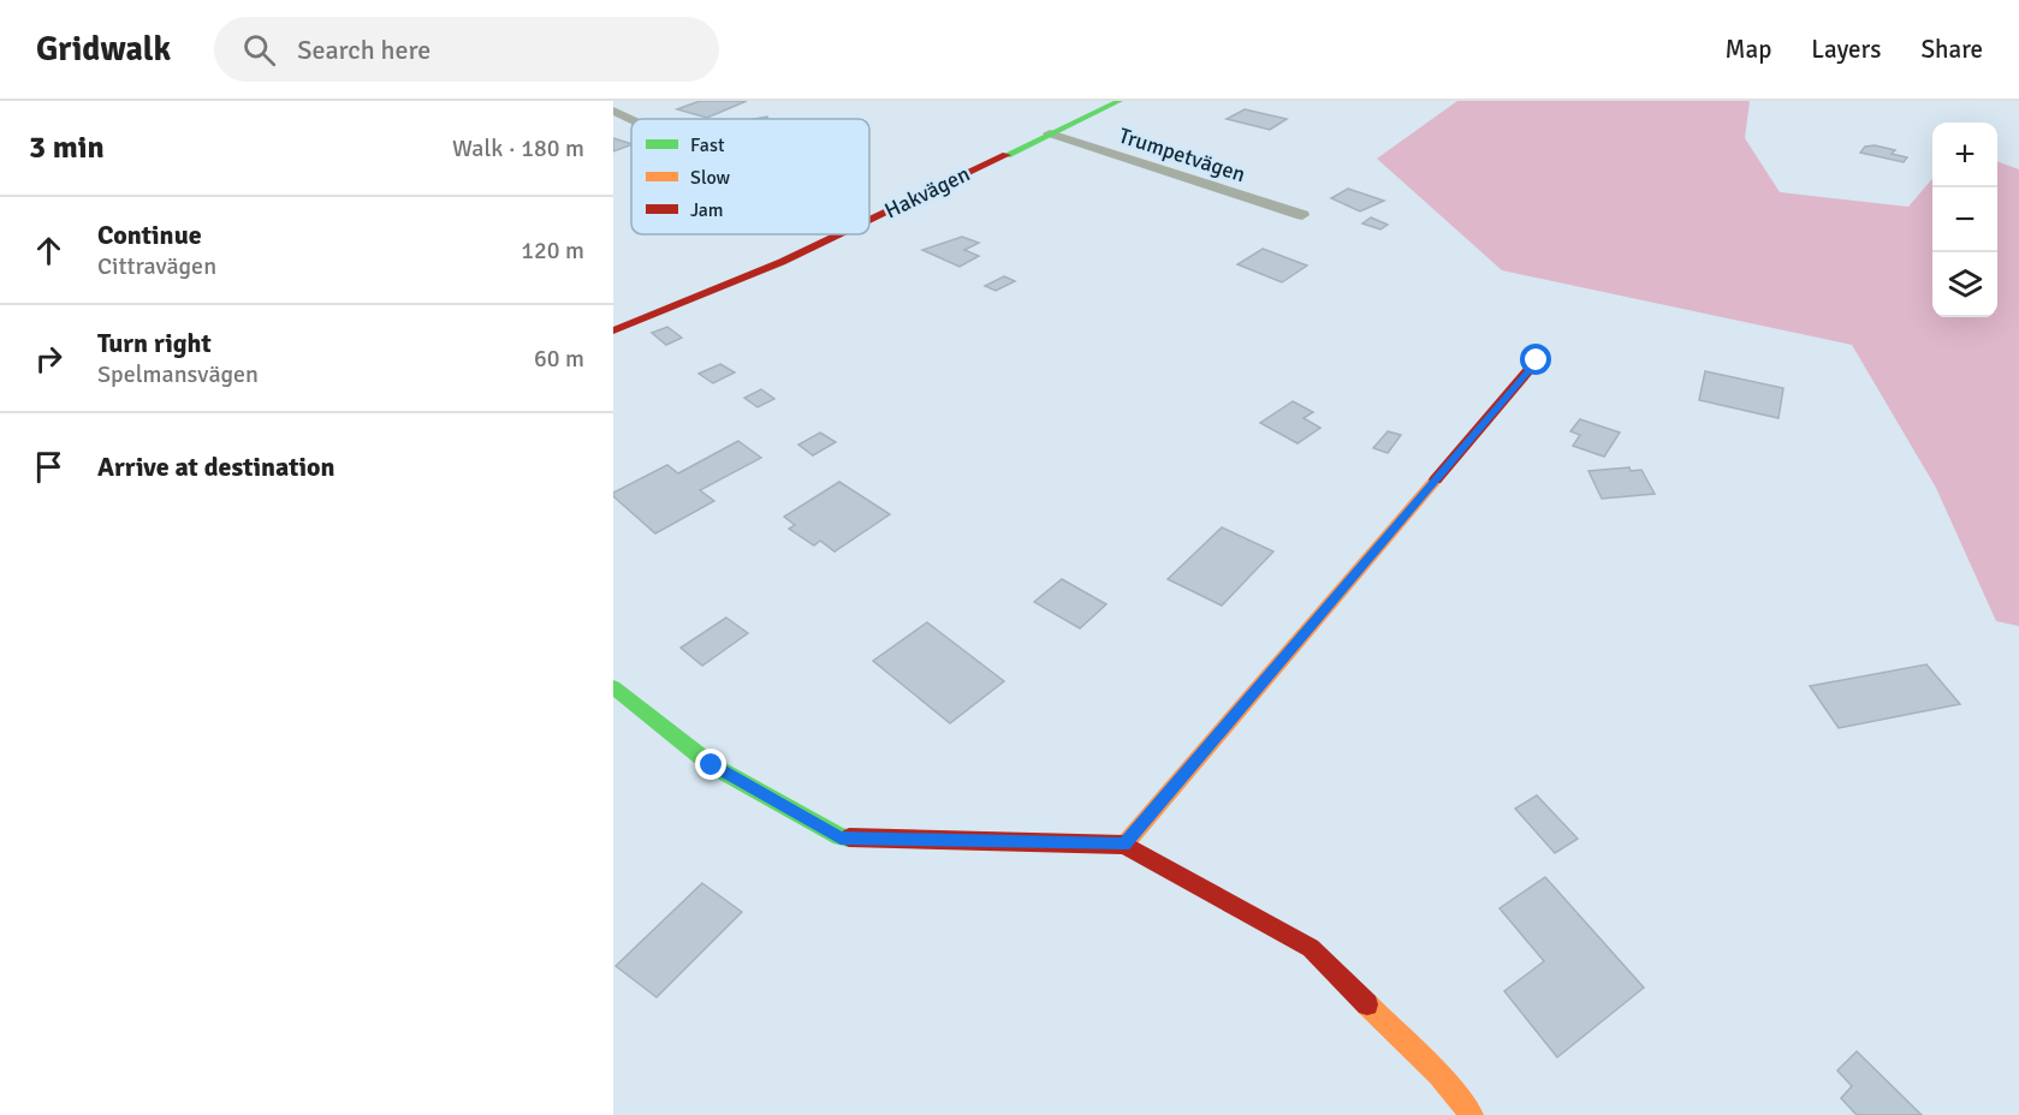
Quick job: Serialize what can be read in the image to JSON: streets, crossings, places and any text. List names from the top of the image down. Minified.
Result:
{"streets":{"street":["Hakvägen"],"lane":["Trumpetvägen"]},"crossings":[["Trumpetvägen","Hakvägen"]],"legend":["Fast","Slow","Jam"],"page":{"header":"Gridwalk","search":"Search here","nav":["Map","Layers","Share"],"heading":["3 min","Walk · 180 m"],"map_buttons":["+","−"],"list":[["Continue","Cittravägen","120 m"],["Turn right","Spelmansvägen","60 m"],"Arrive at destination"]}}
